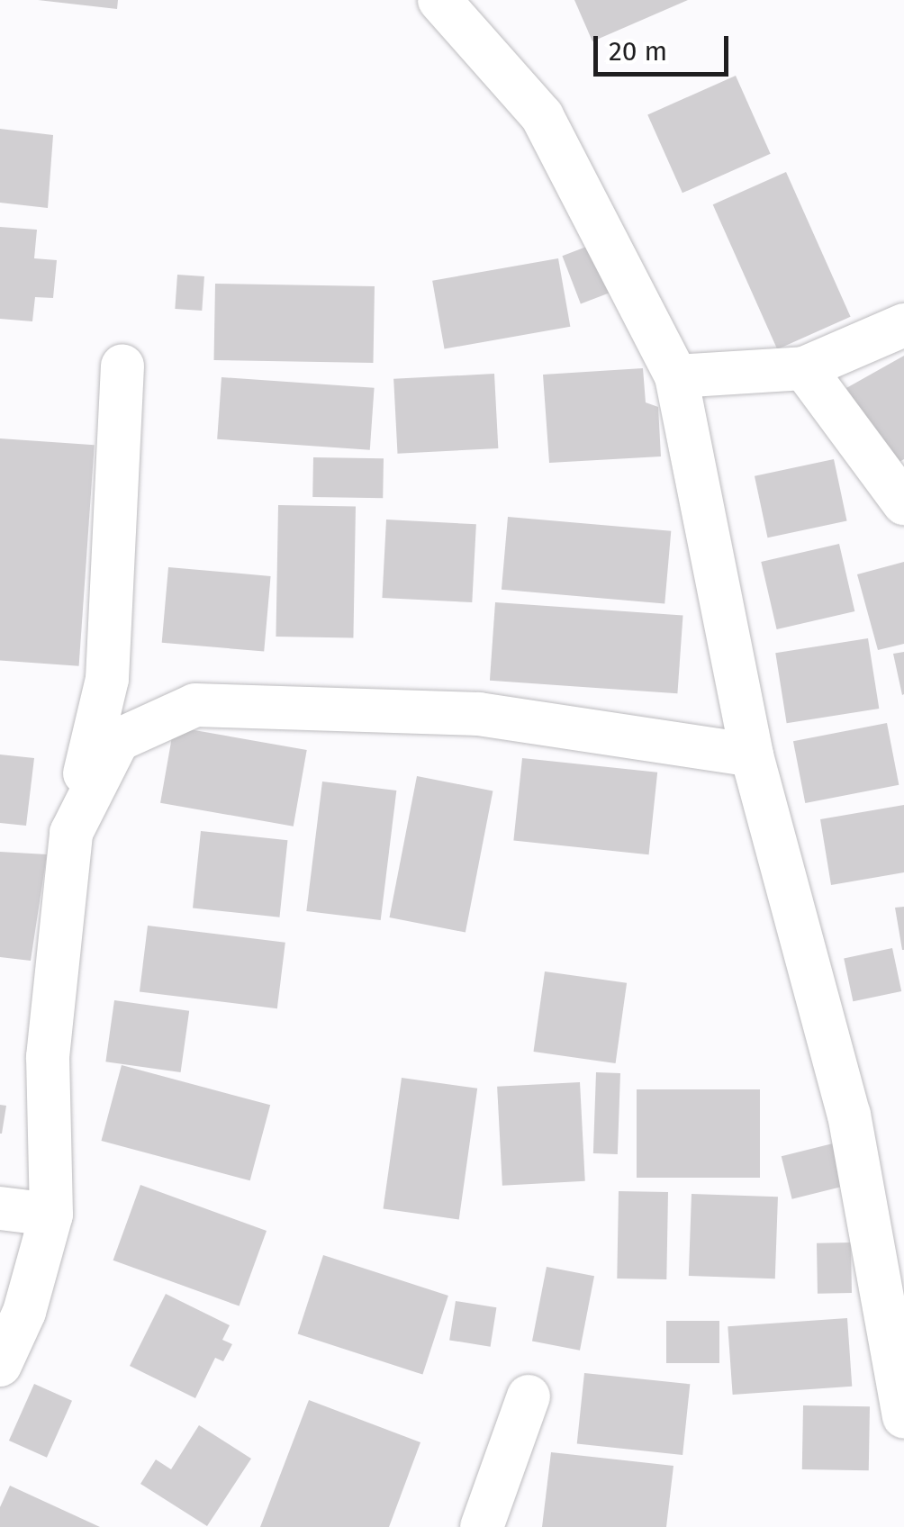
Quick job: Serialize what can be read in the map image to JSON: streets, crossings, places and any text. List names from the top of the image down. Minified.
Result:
{"scale_bar":"20 m"}
